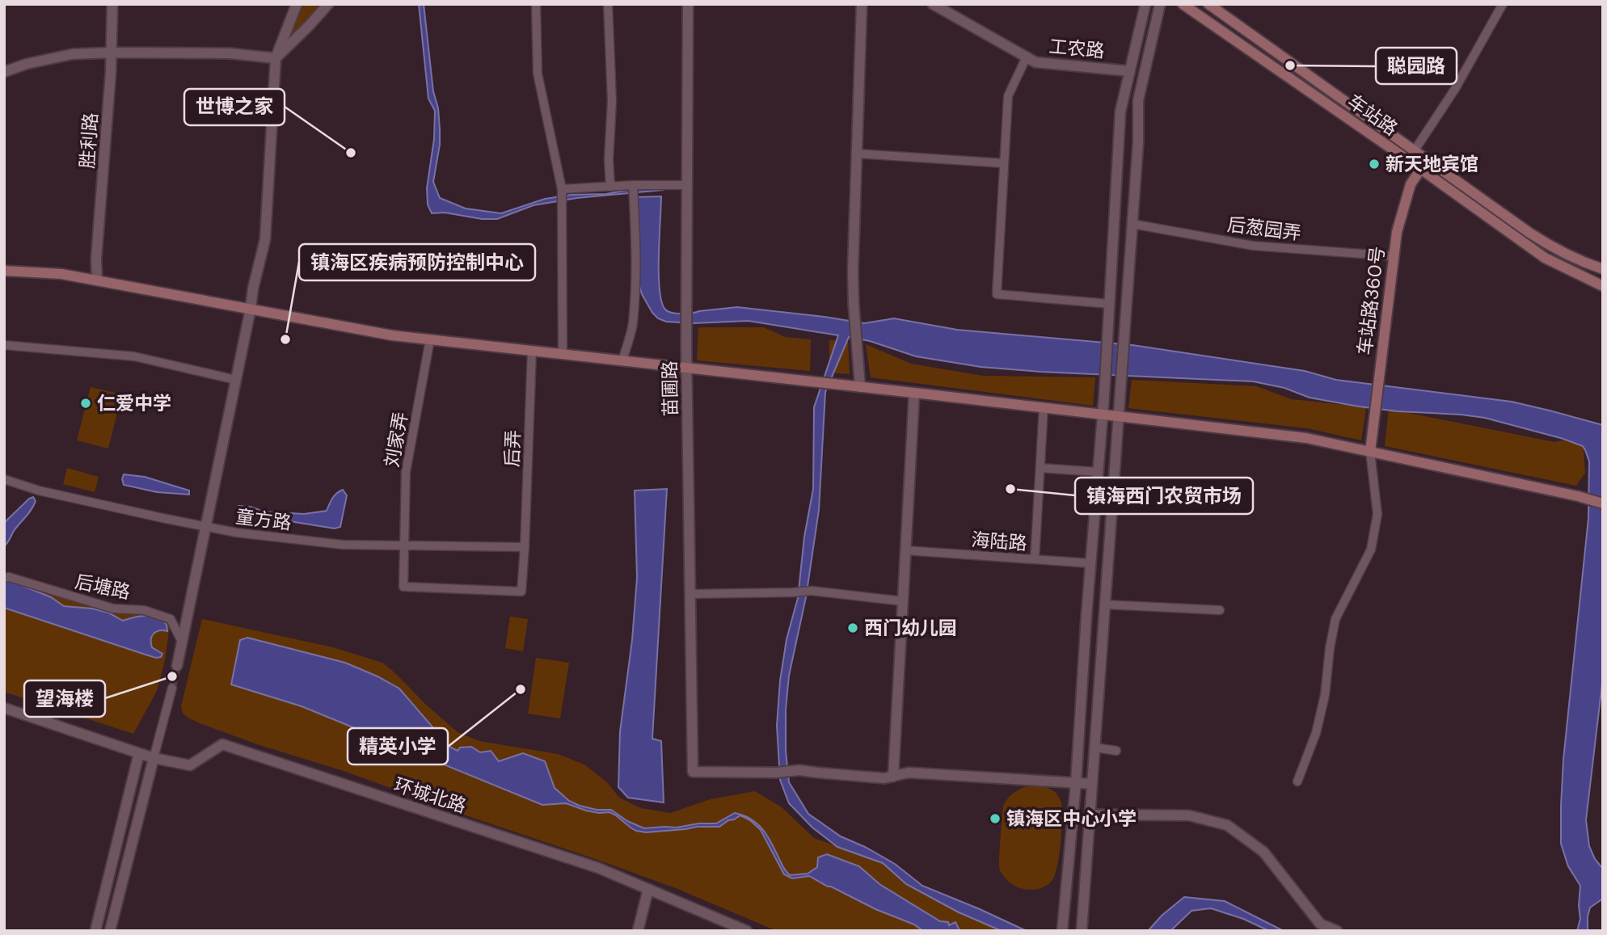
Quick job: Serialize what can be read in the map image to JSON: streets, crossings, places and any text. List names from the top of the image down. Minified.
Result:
{"streets":{"main road":["车站路","车站路360号"],"street":["工农路","胜利路","后葱园弄","苗圃路","刘家弄","后弄","童方路","海陆路","后塘路","环城北路"]},"crossings":[["车站路","车站路360号"],["后葱园弄","车站路360号"],["刘家弄","后弄"],["刘家弄","童方路"],["后弄","童方路"]],"places":["聪园路","世博之家","新天地宾馆","镇海区疾病预防控制中心","仁爱中学","镇海西门农贸市场","西门幼儿园","望海楼","精英小学","镇海区中心小学"]}
